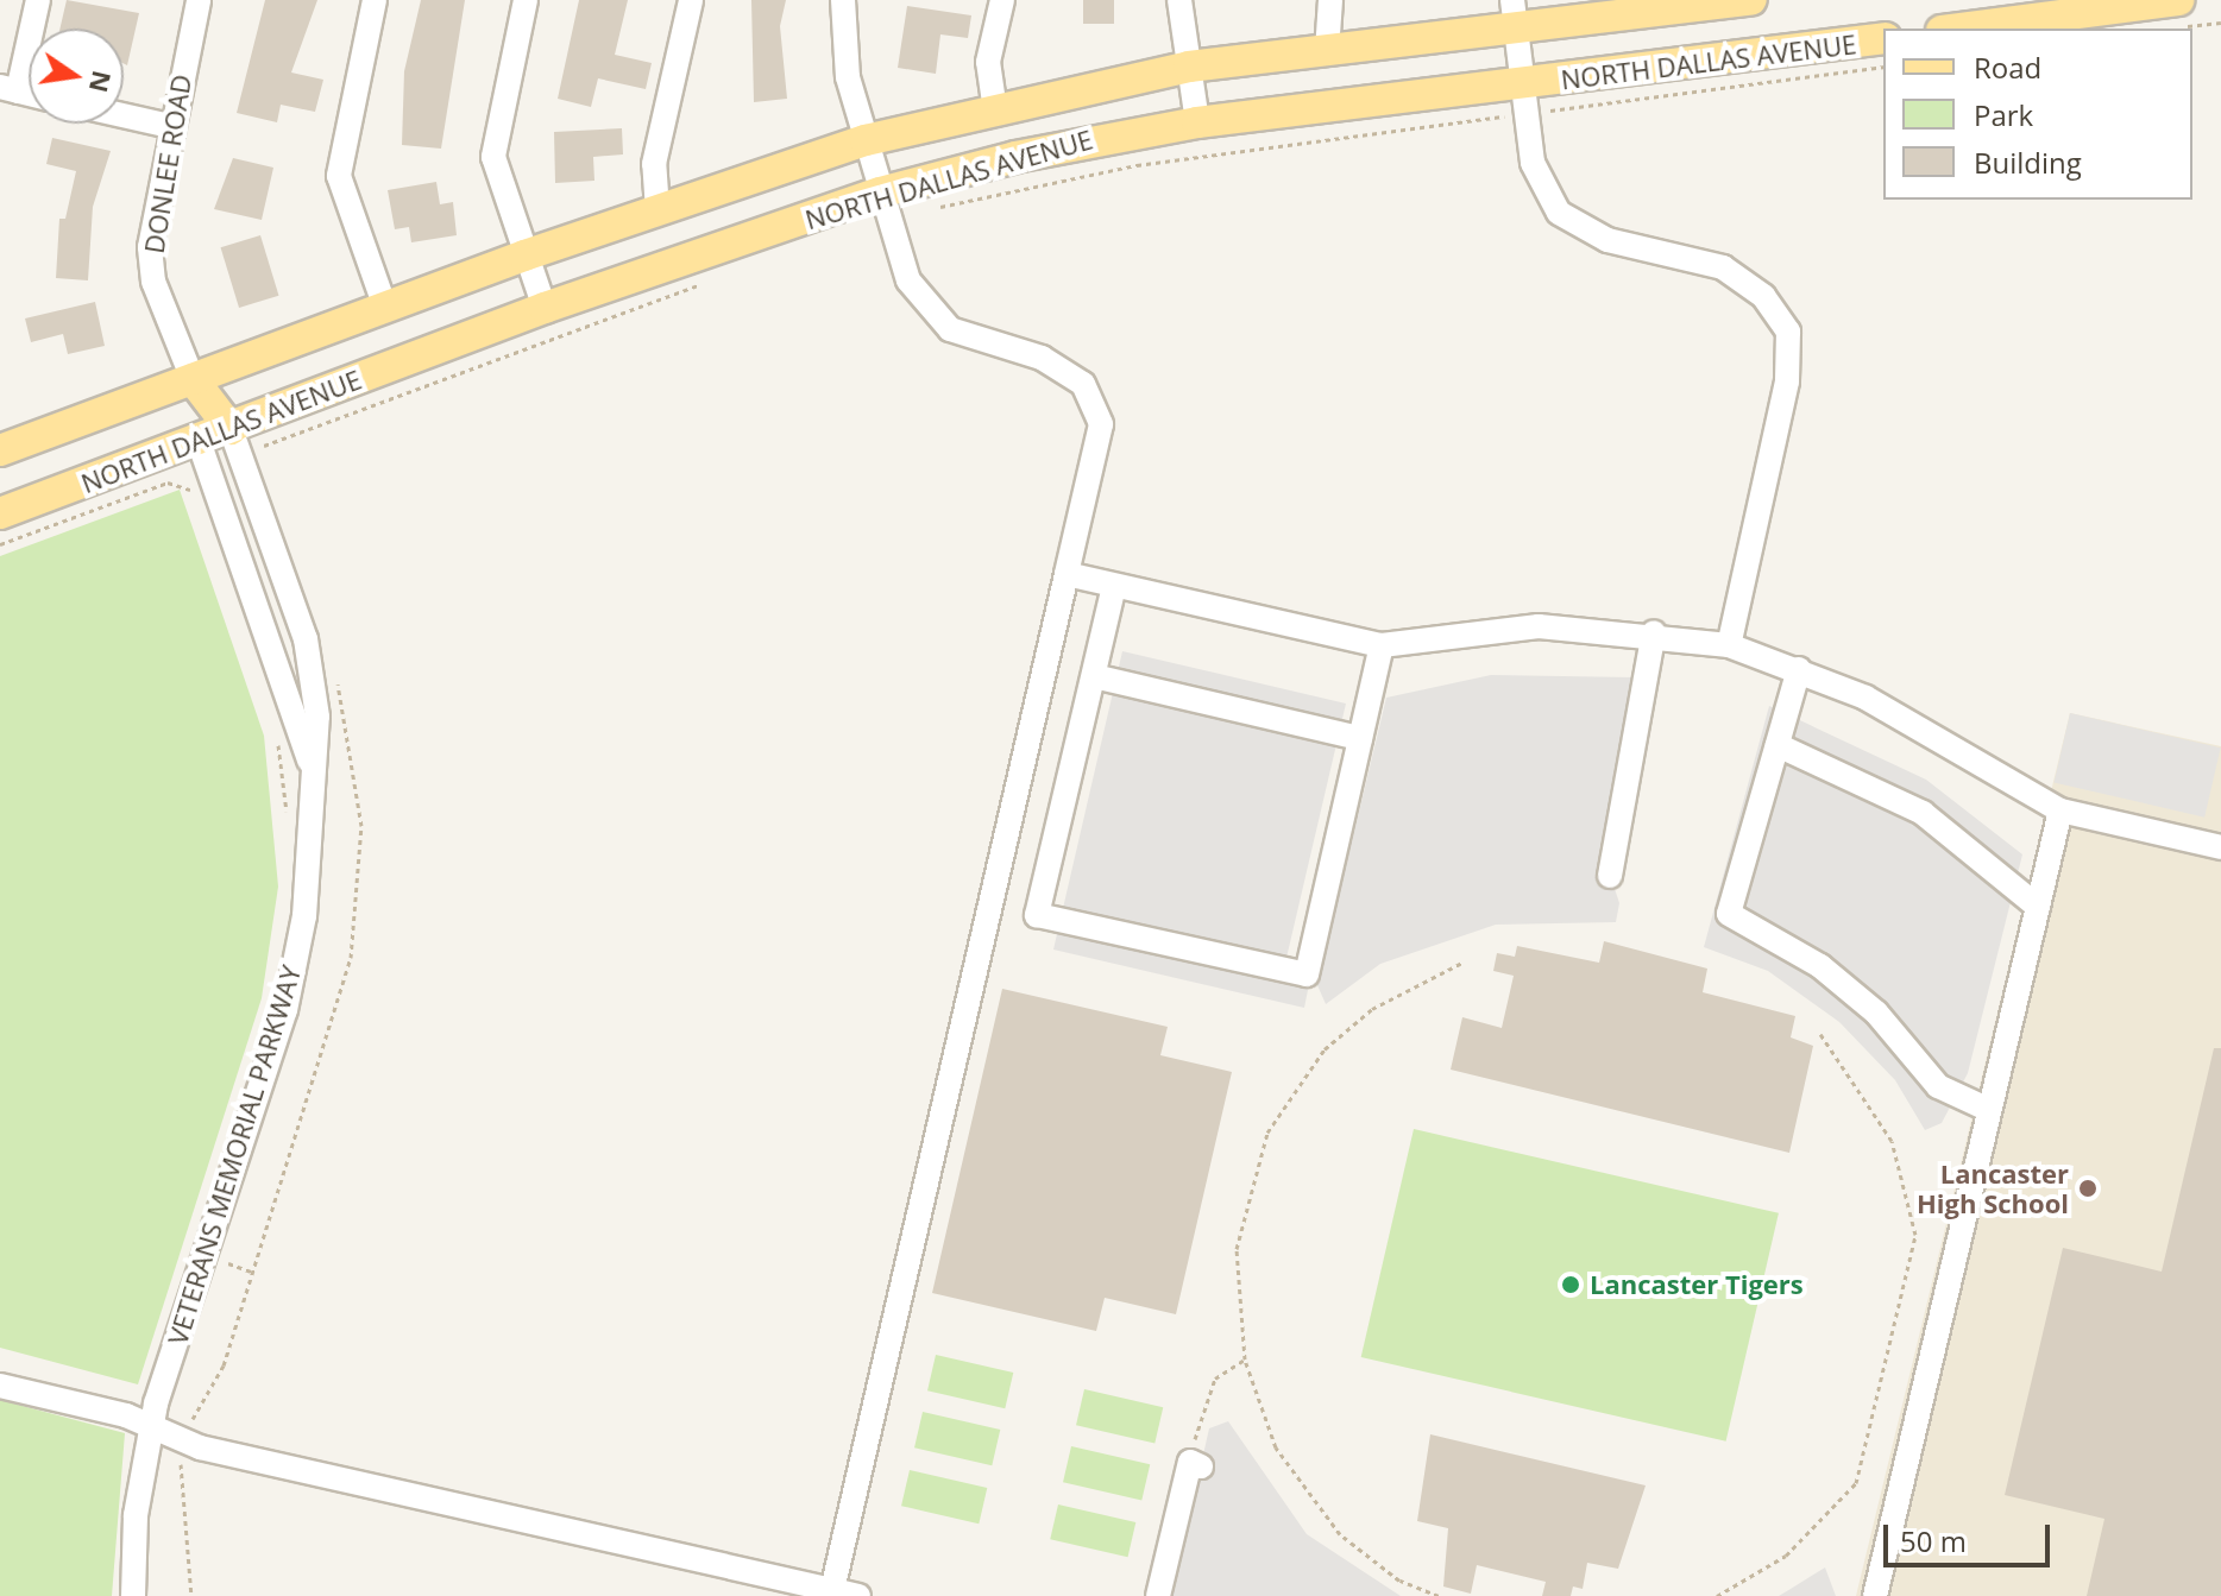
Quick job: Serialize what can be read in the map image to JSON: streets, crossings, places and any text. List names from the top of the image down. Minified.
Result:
{"streets":{"main road":["NORTH DALLAS AVENUE"],"street":["DONLEE ROAD","VETERANS MEMORIAL PARKWAY"]},"crossings":[["NORTH DALLAS AVENUE","DONLEE ROAD"],["NORTH DALLAS AVENUE","VETERANS MEMORIAL PARKWAY"]],"places":["Lancaster High School","Lancaster Tigers"],"legend":["Road","Park","Building"],"scale_bar":"50 m","north":"right"}
